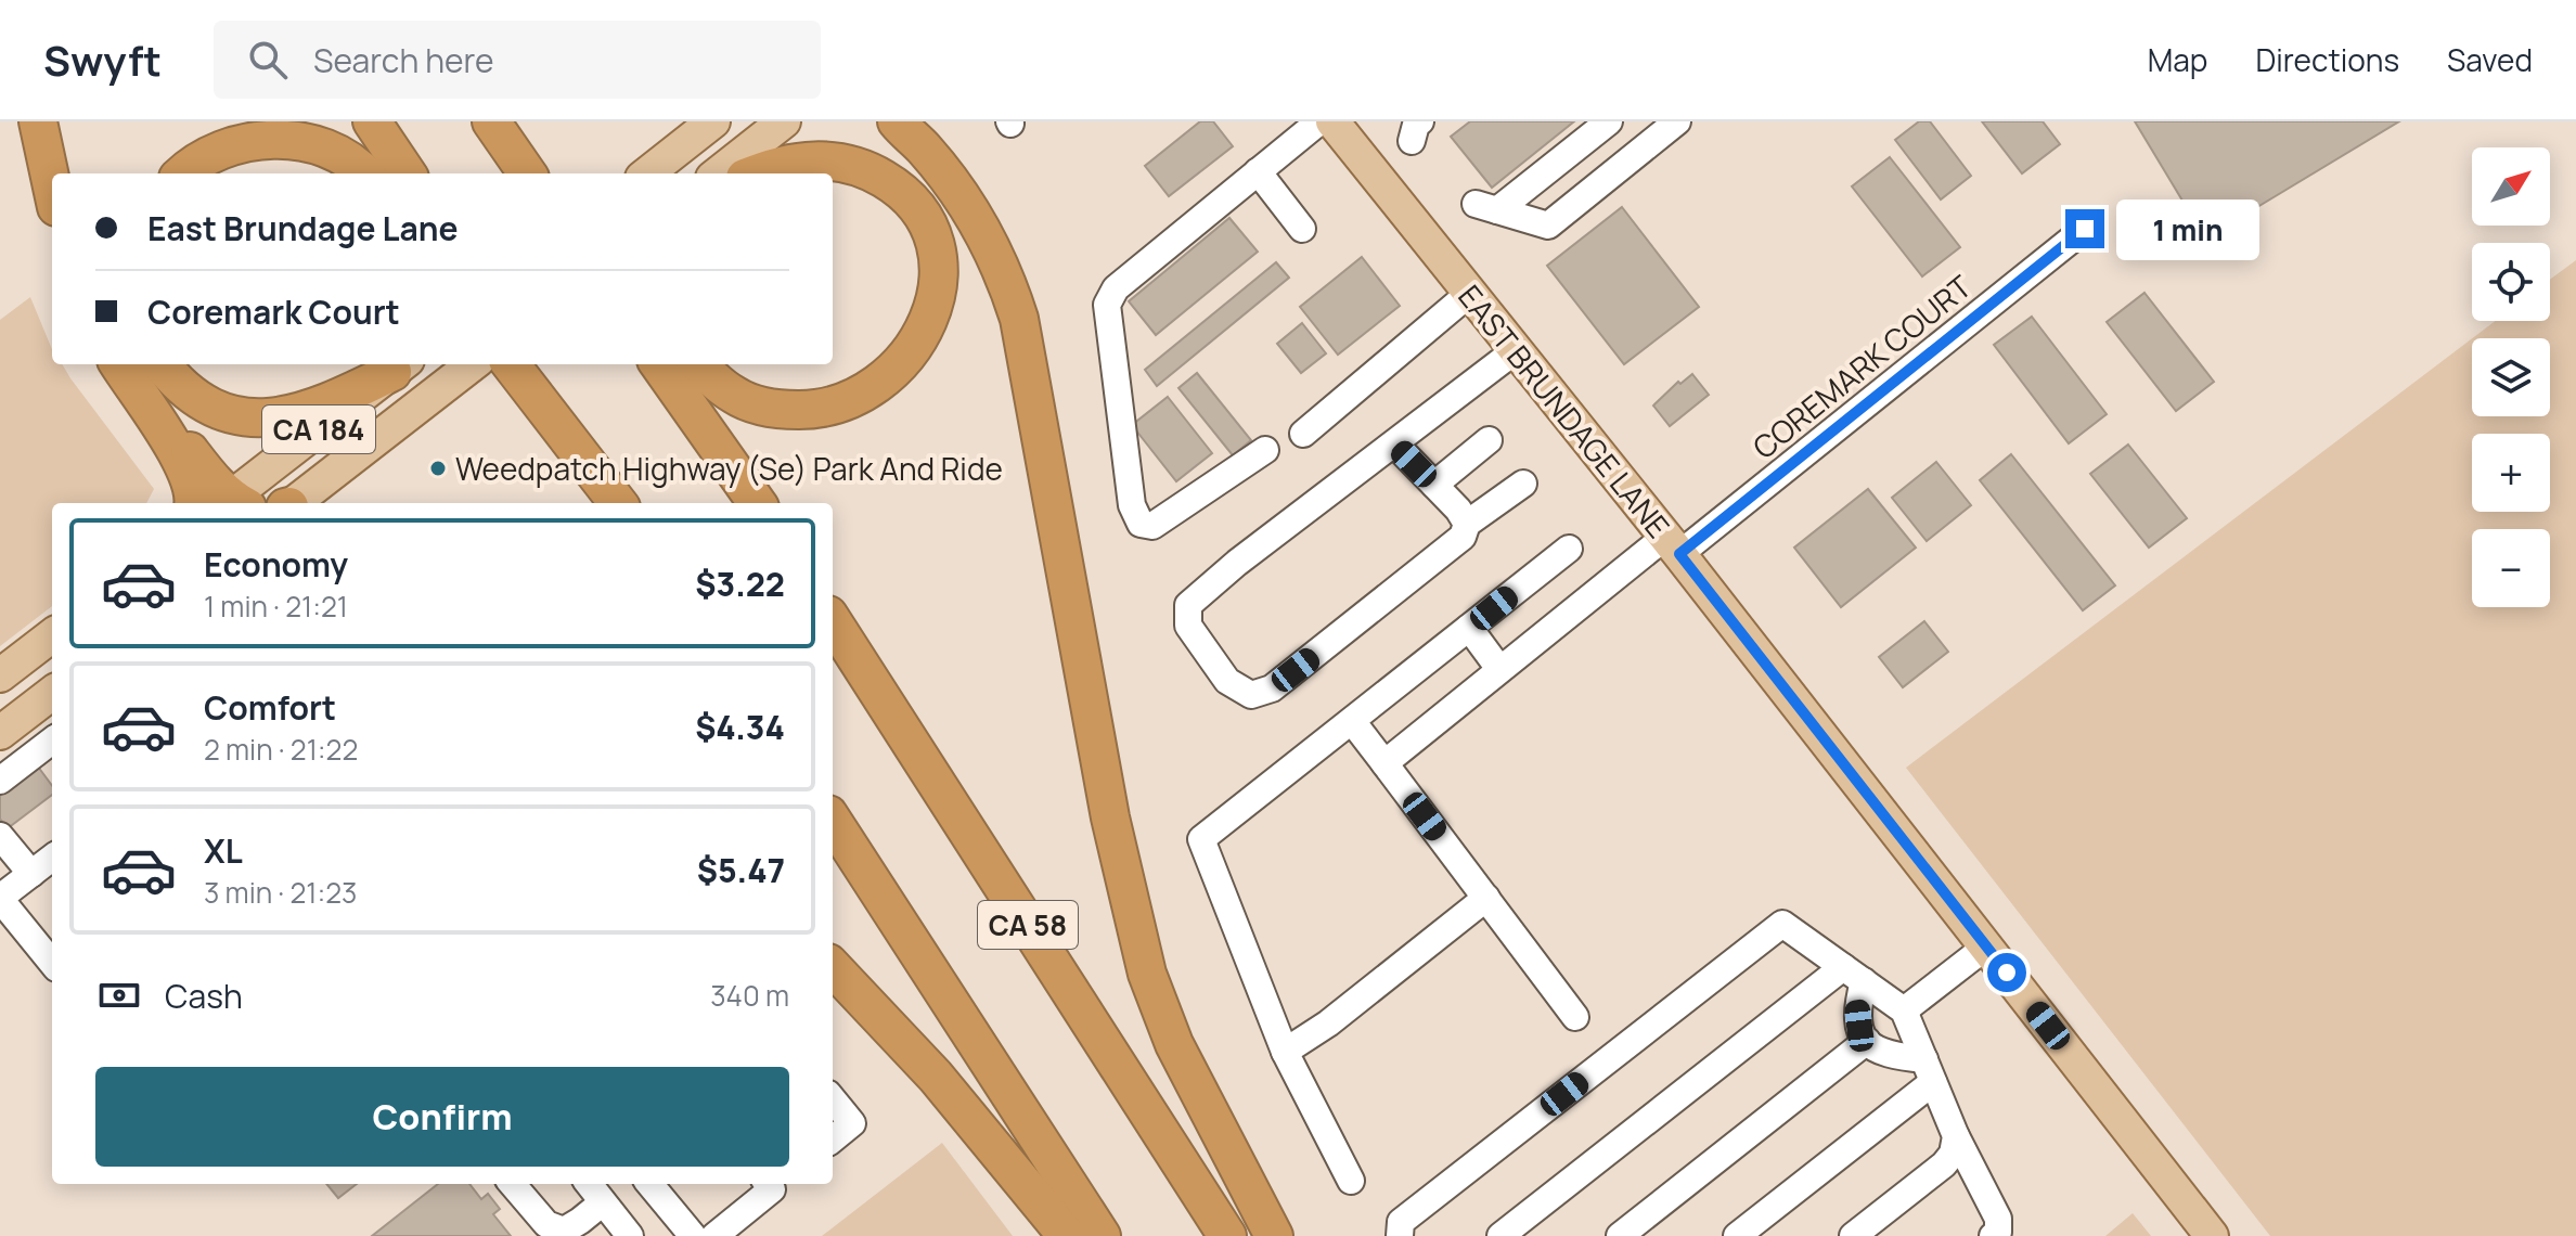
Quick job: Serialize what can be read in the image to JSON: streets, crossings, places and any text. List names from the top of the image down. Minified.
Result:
{"streets":{"highway":["CA 58"],"main road":["EAST BRUNDAGE LANE","CA 184"],"street":["COREMARK COURT"]},"crossings":[["COREMARK COURT","EAST BRUNDAGE LANE"]],"places":["Weedpatch Highway (Se) Park And Ride"],"north":"top right","page":{"header":"Swyft","search":"Search here","nav":["Map","Directions","Saved"],"map_buttons":["+","−"],"banner":["East Brundage Lane","Coremark Court"],"bubble":"1 min","list":[{"name":"Economy","note":"1 min · 21:21","value":"$3.22"},{"name":"Comfort","note":"2 min · 21:22","value":"$4.34"},{"name":"XL","note":"3 min · 21:23","value":"$5.47"}],"pay":["Cash","340 m"],"buttons":"Confirm"}}
